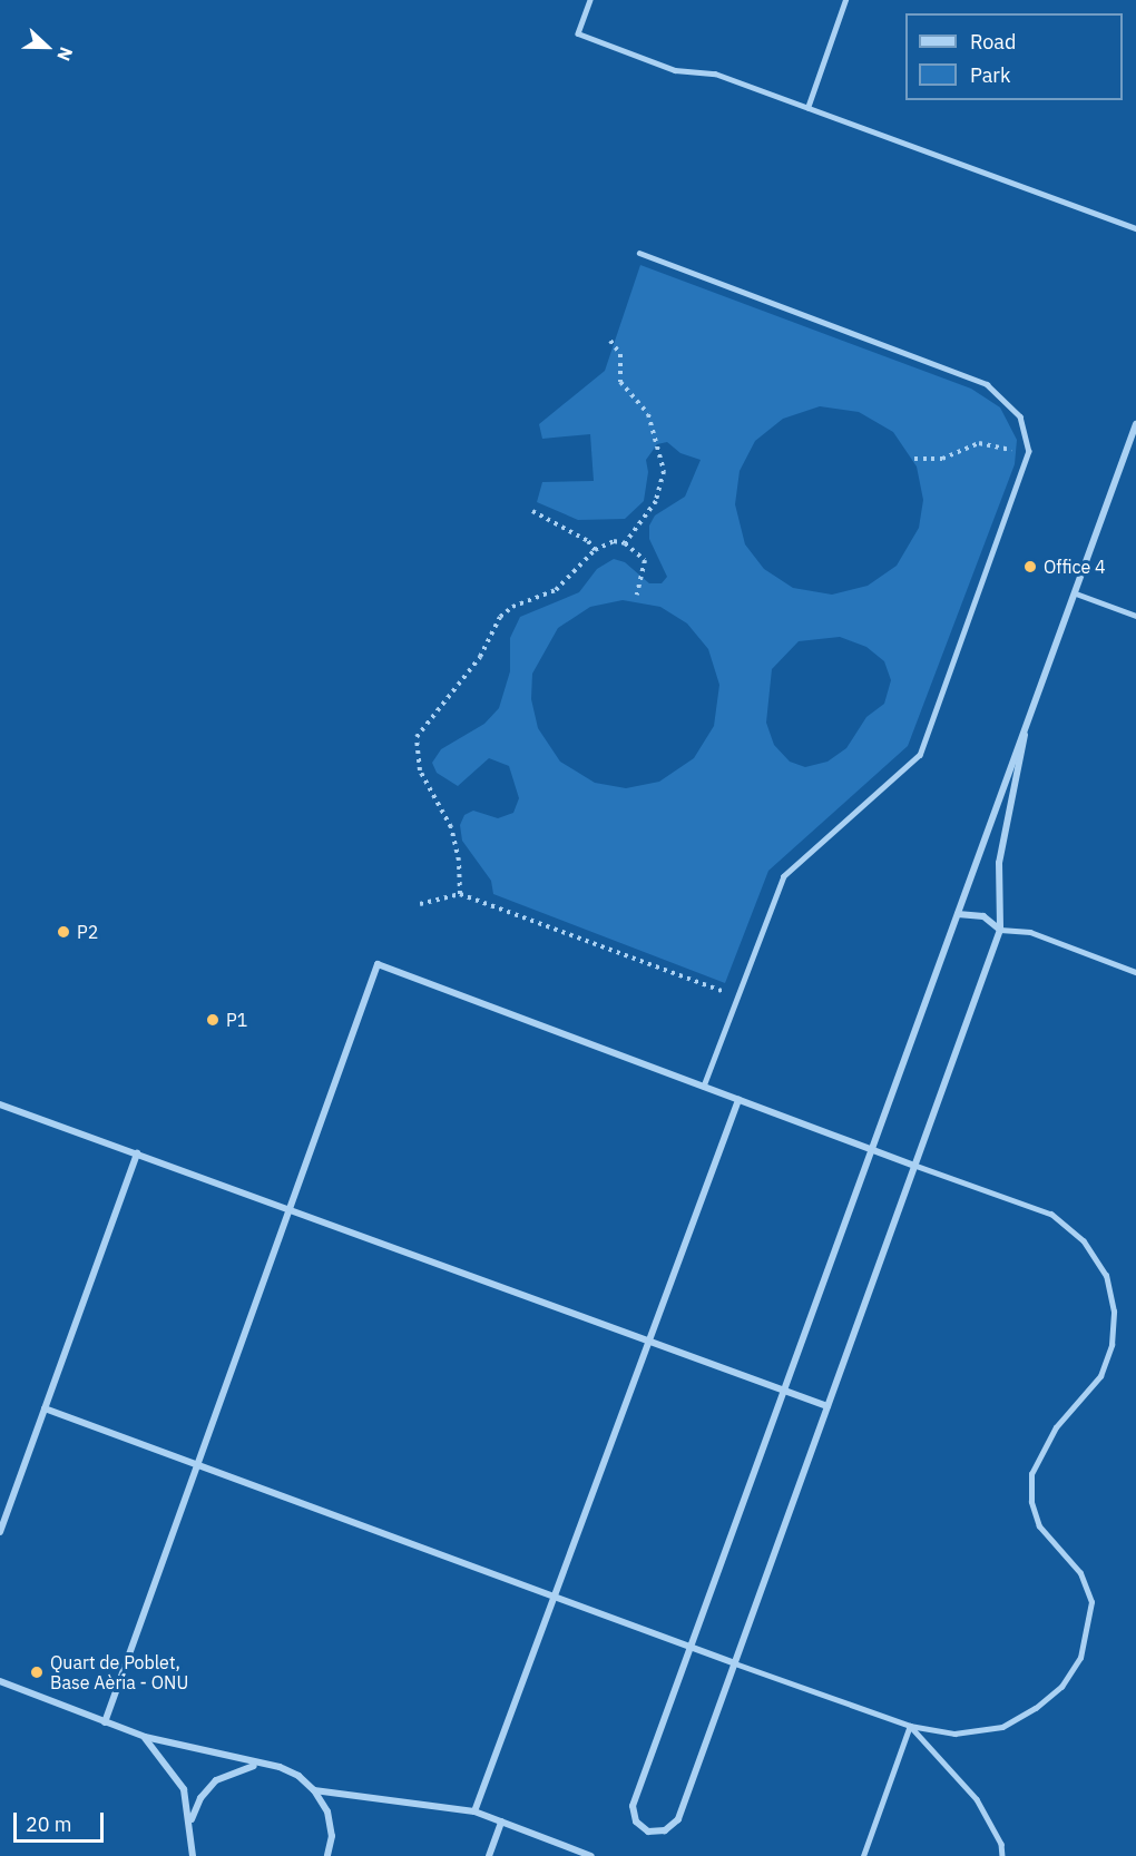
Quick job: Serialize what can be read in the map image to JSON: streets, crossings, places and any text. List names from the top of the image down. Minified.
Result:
{"places":["Office 4","P2","P1","Quart de Poblet, Base Aèria - ONU"],"legend":["Road","Park"],"scale_bar":"20 m","north":"right"}
